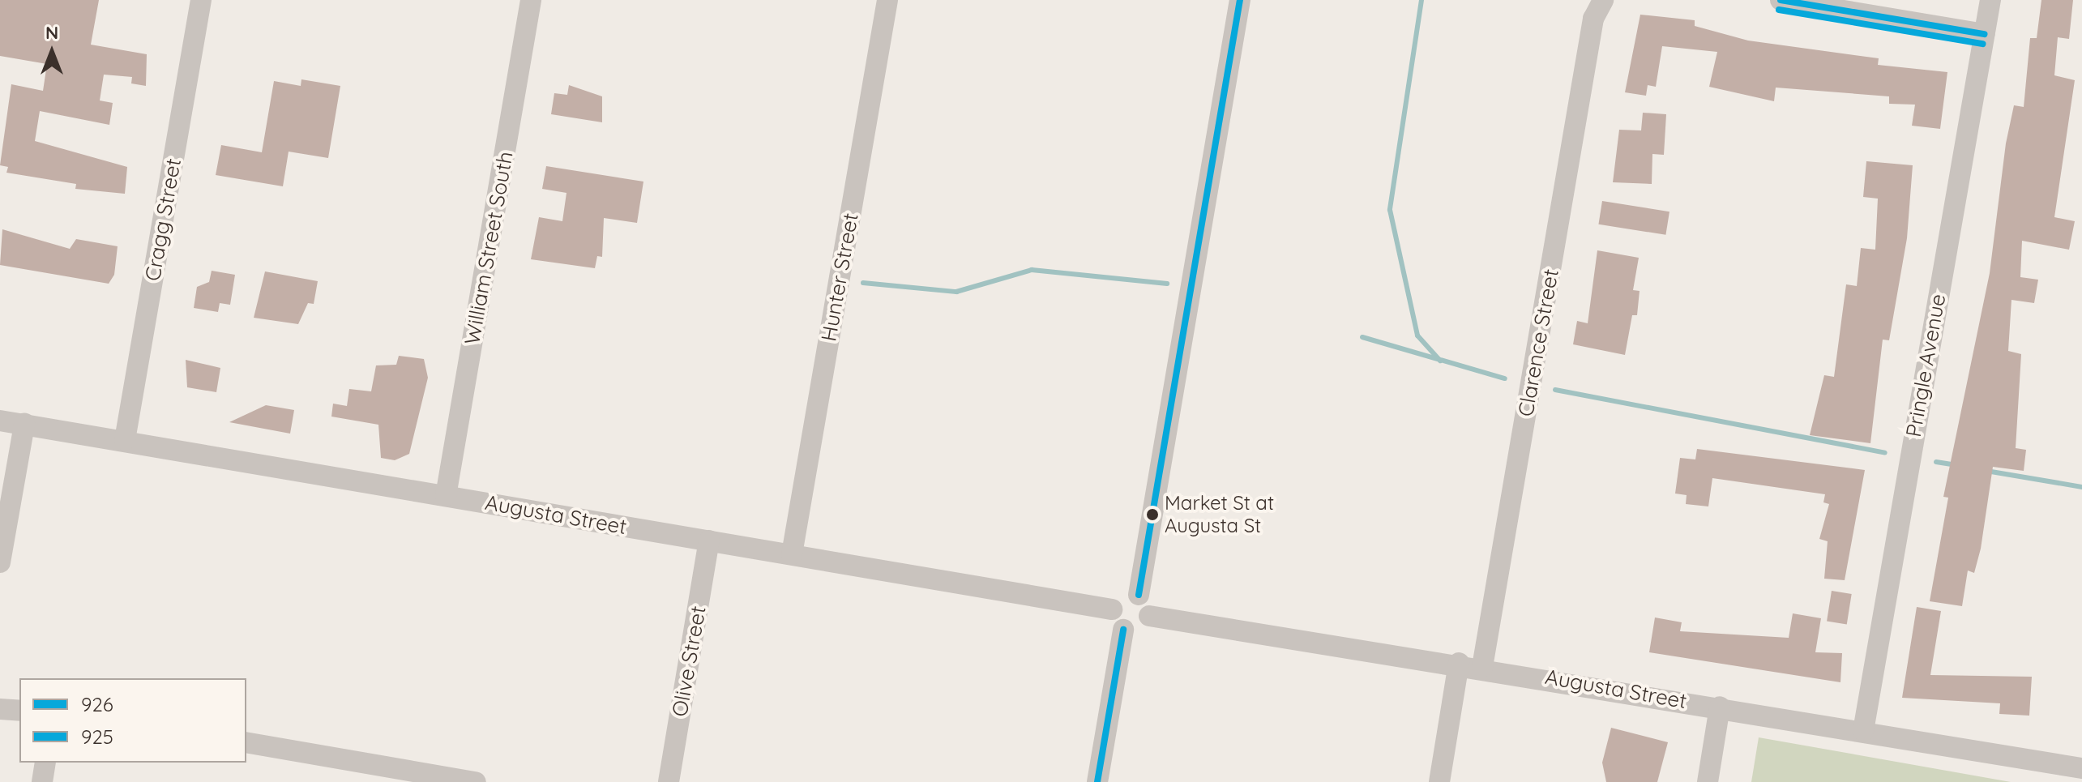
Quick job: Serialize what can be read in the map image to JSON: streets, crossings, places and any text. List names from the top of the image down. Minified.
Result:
{"streets":{"street":["Cragg Street","William Street South","Hunter Street","Clarence Street","Pringle Avenue","Augusta Street","Olive Street"]},"crossings":[["Cragg Street","Augusta Street"],["William Street South","Augusta Street"],["Hunter Street","Augusta Street"],["Clarence Street","Augusta Street"],["Pringle Avenue","Augusta Street"],["Augusta Street","Olive Street"]],"places":["Market St at Augusta St"],"lines":["transit line 926","transit line 925"],"legend":["926","925"],"north":"top"}
